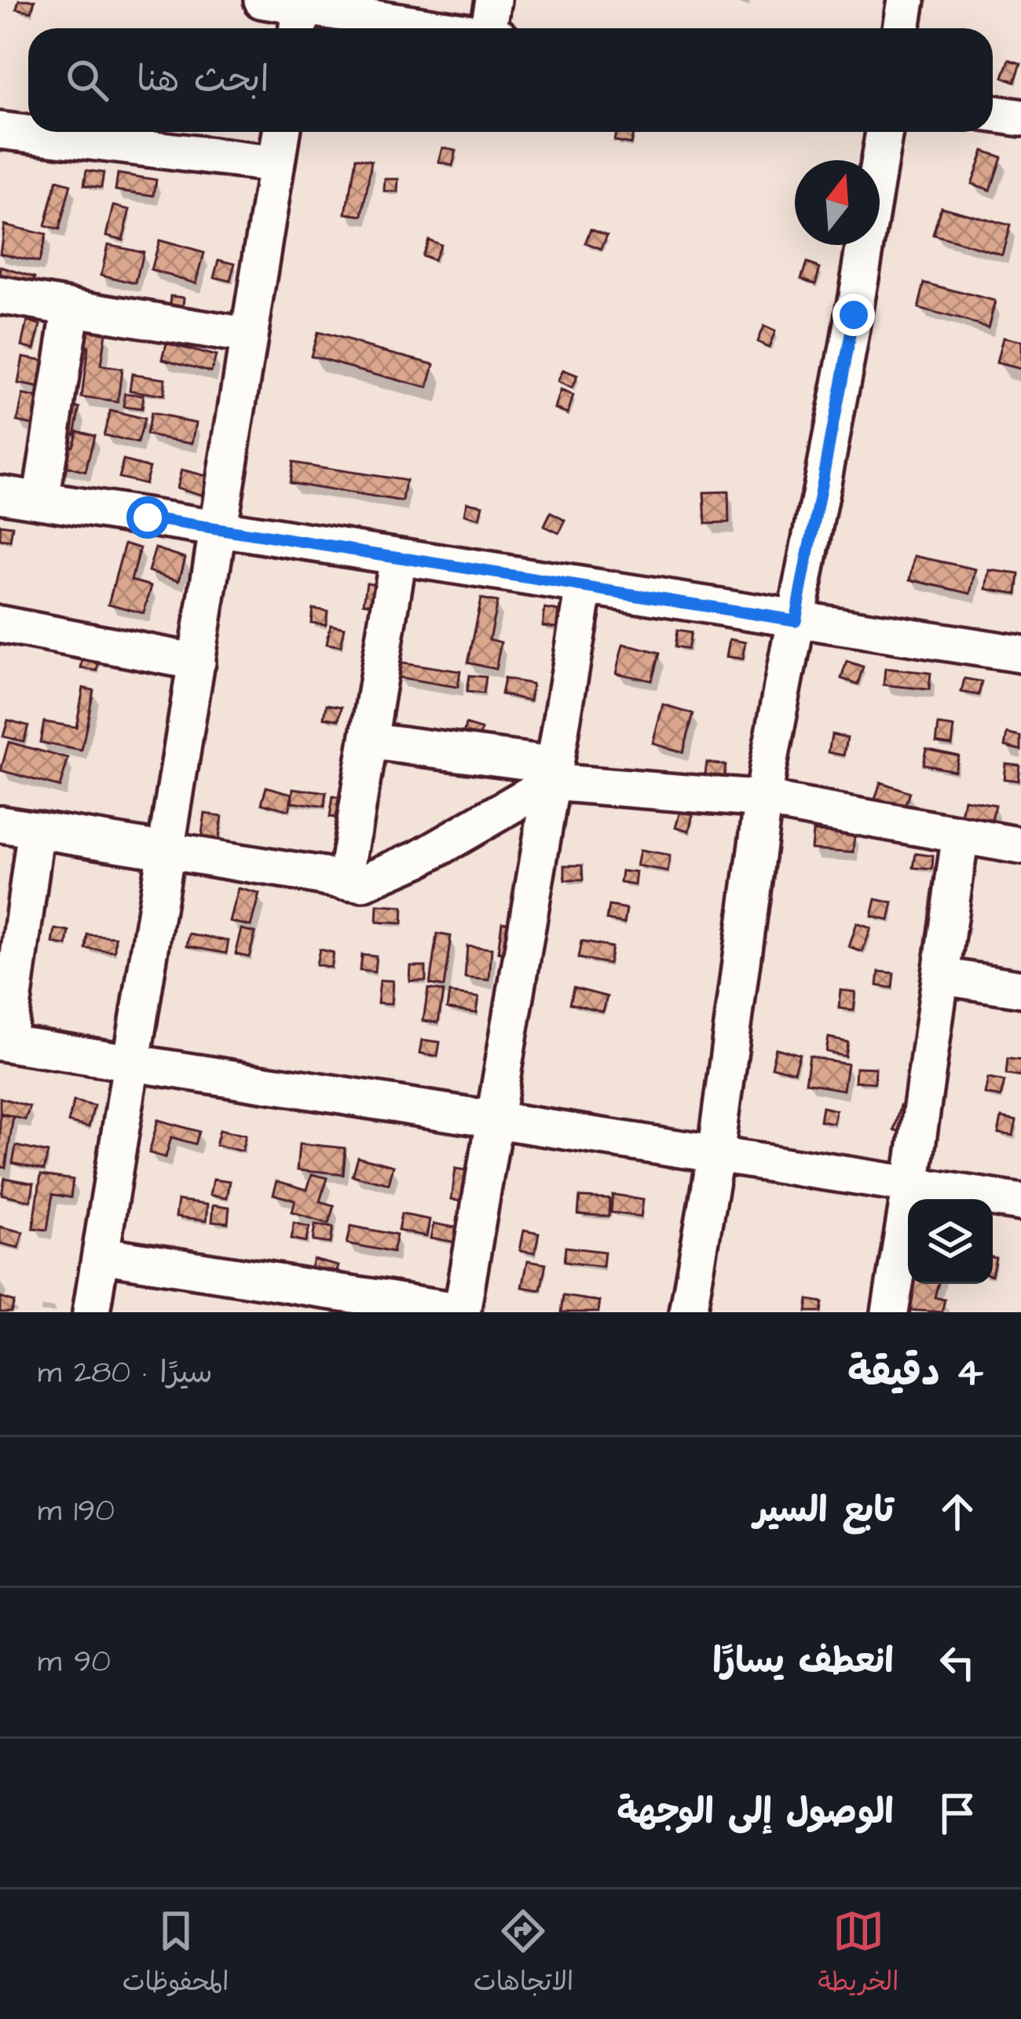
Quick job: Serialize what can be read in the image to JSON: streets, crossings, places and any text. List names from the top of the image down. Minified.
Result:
{"north":"top","page":{"search":"ابحث هنا","heading":["4 دقيقة","سيرًا · 280 m"],"list":[["تابع السير","190 m"],["انعطف يسارًا","90 m"],"الوصول إلى الوجهة"],"nav":["الخريطة","الاتجاهات","المحفوظات"]}}
